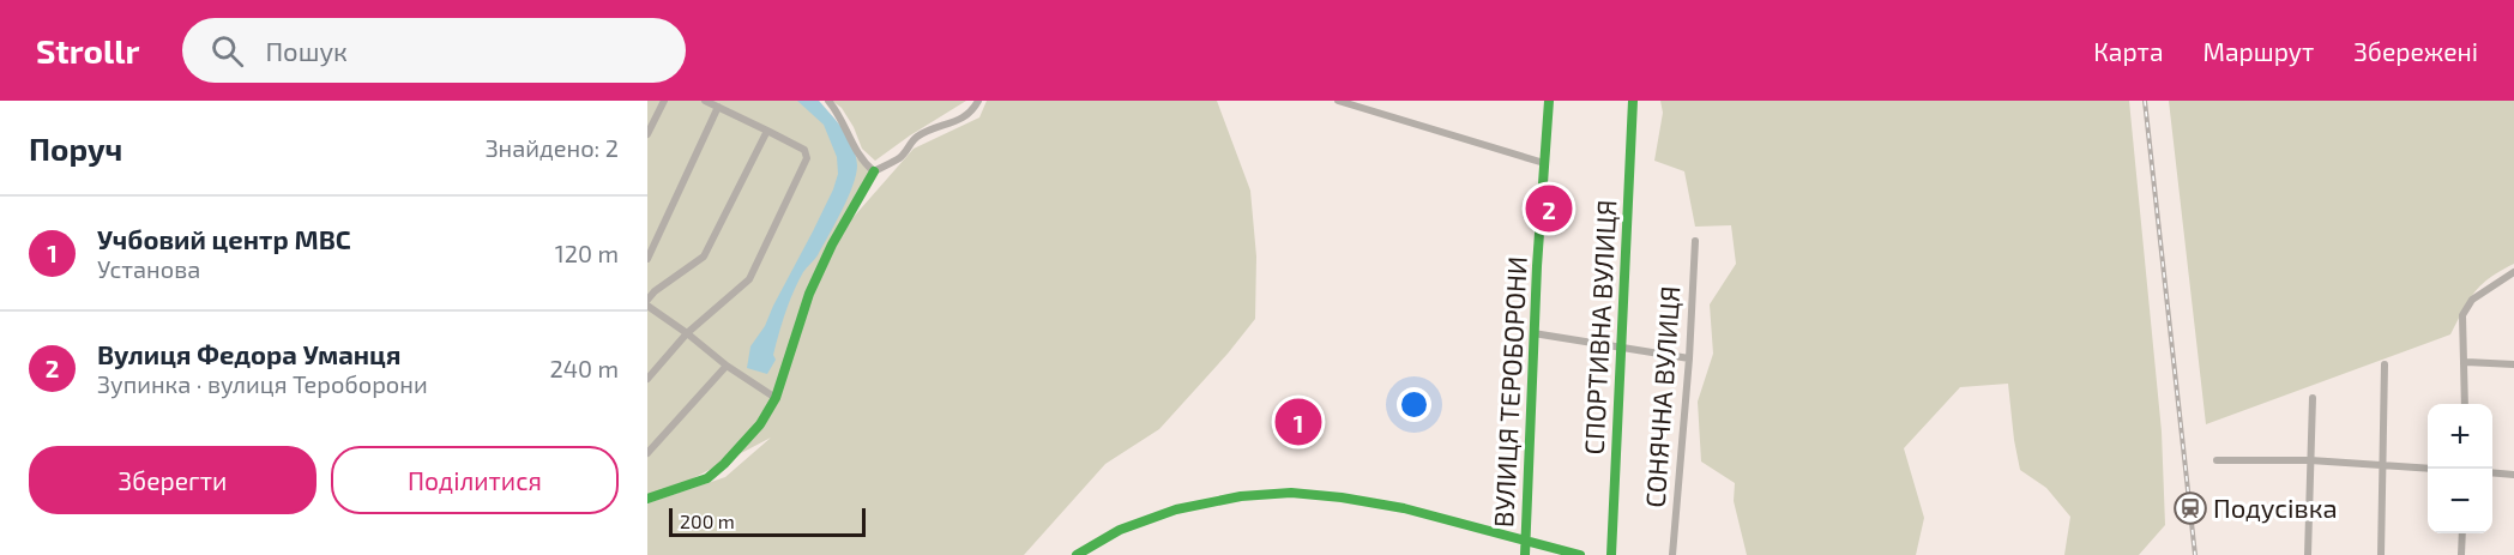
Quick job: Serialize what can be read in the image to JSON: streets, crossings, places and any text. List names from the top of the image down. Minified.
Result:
{"streets":{"main road":["СПОРТИВНА ВУЛИЦЯ","ВУЛИЦЯ ТЕРОБОРОНИ"],"street":["СОНЯЧНА ВУЛИЦЯ"]},"places":{"station":["Подусівка"]},"scale_bar":"200 m","page":{"header":"Strollr","search":"Пошук","nav":["Карта","Маршрут","Збережені"],"heading":["Поруч","Знайдено: 2"],"pins":["2","1"],"list":[{"mark":"1","name":"Учбовий центр МВС","note":"Установа","value":"120 m"},{"mark":"2","name":"Вулиця Федора Уманця","note":"Зупинка · вулиця Тероборони","value":"240 m"}],"map_buttons":["+","−"],"buttons":["Зберегти","Поділитися"],"scale":"200 m"}}
